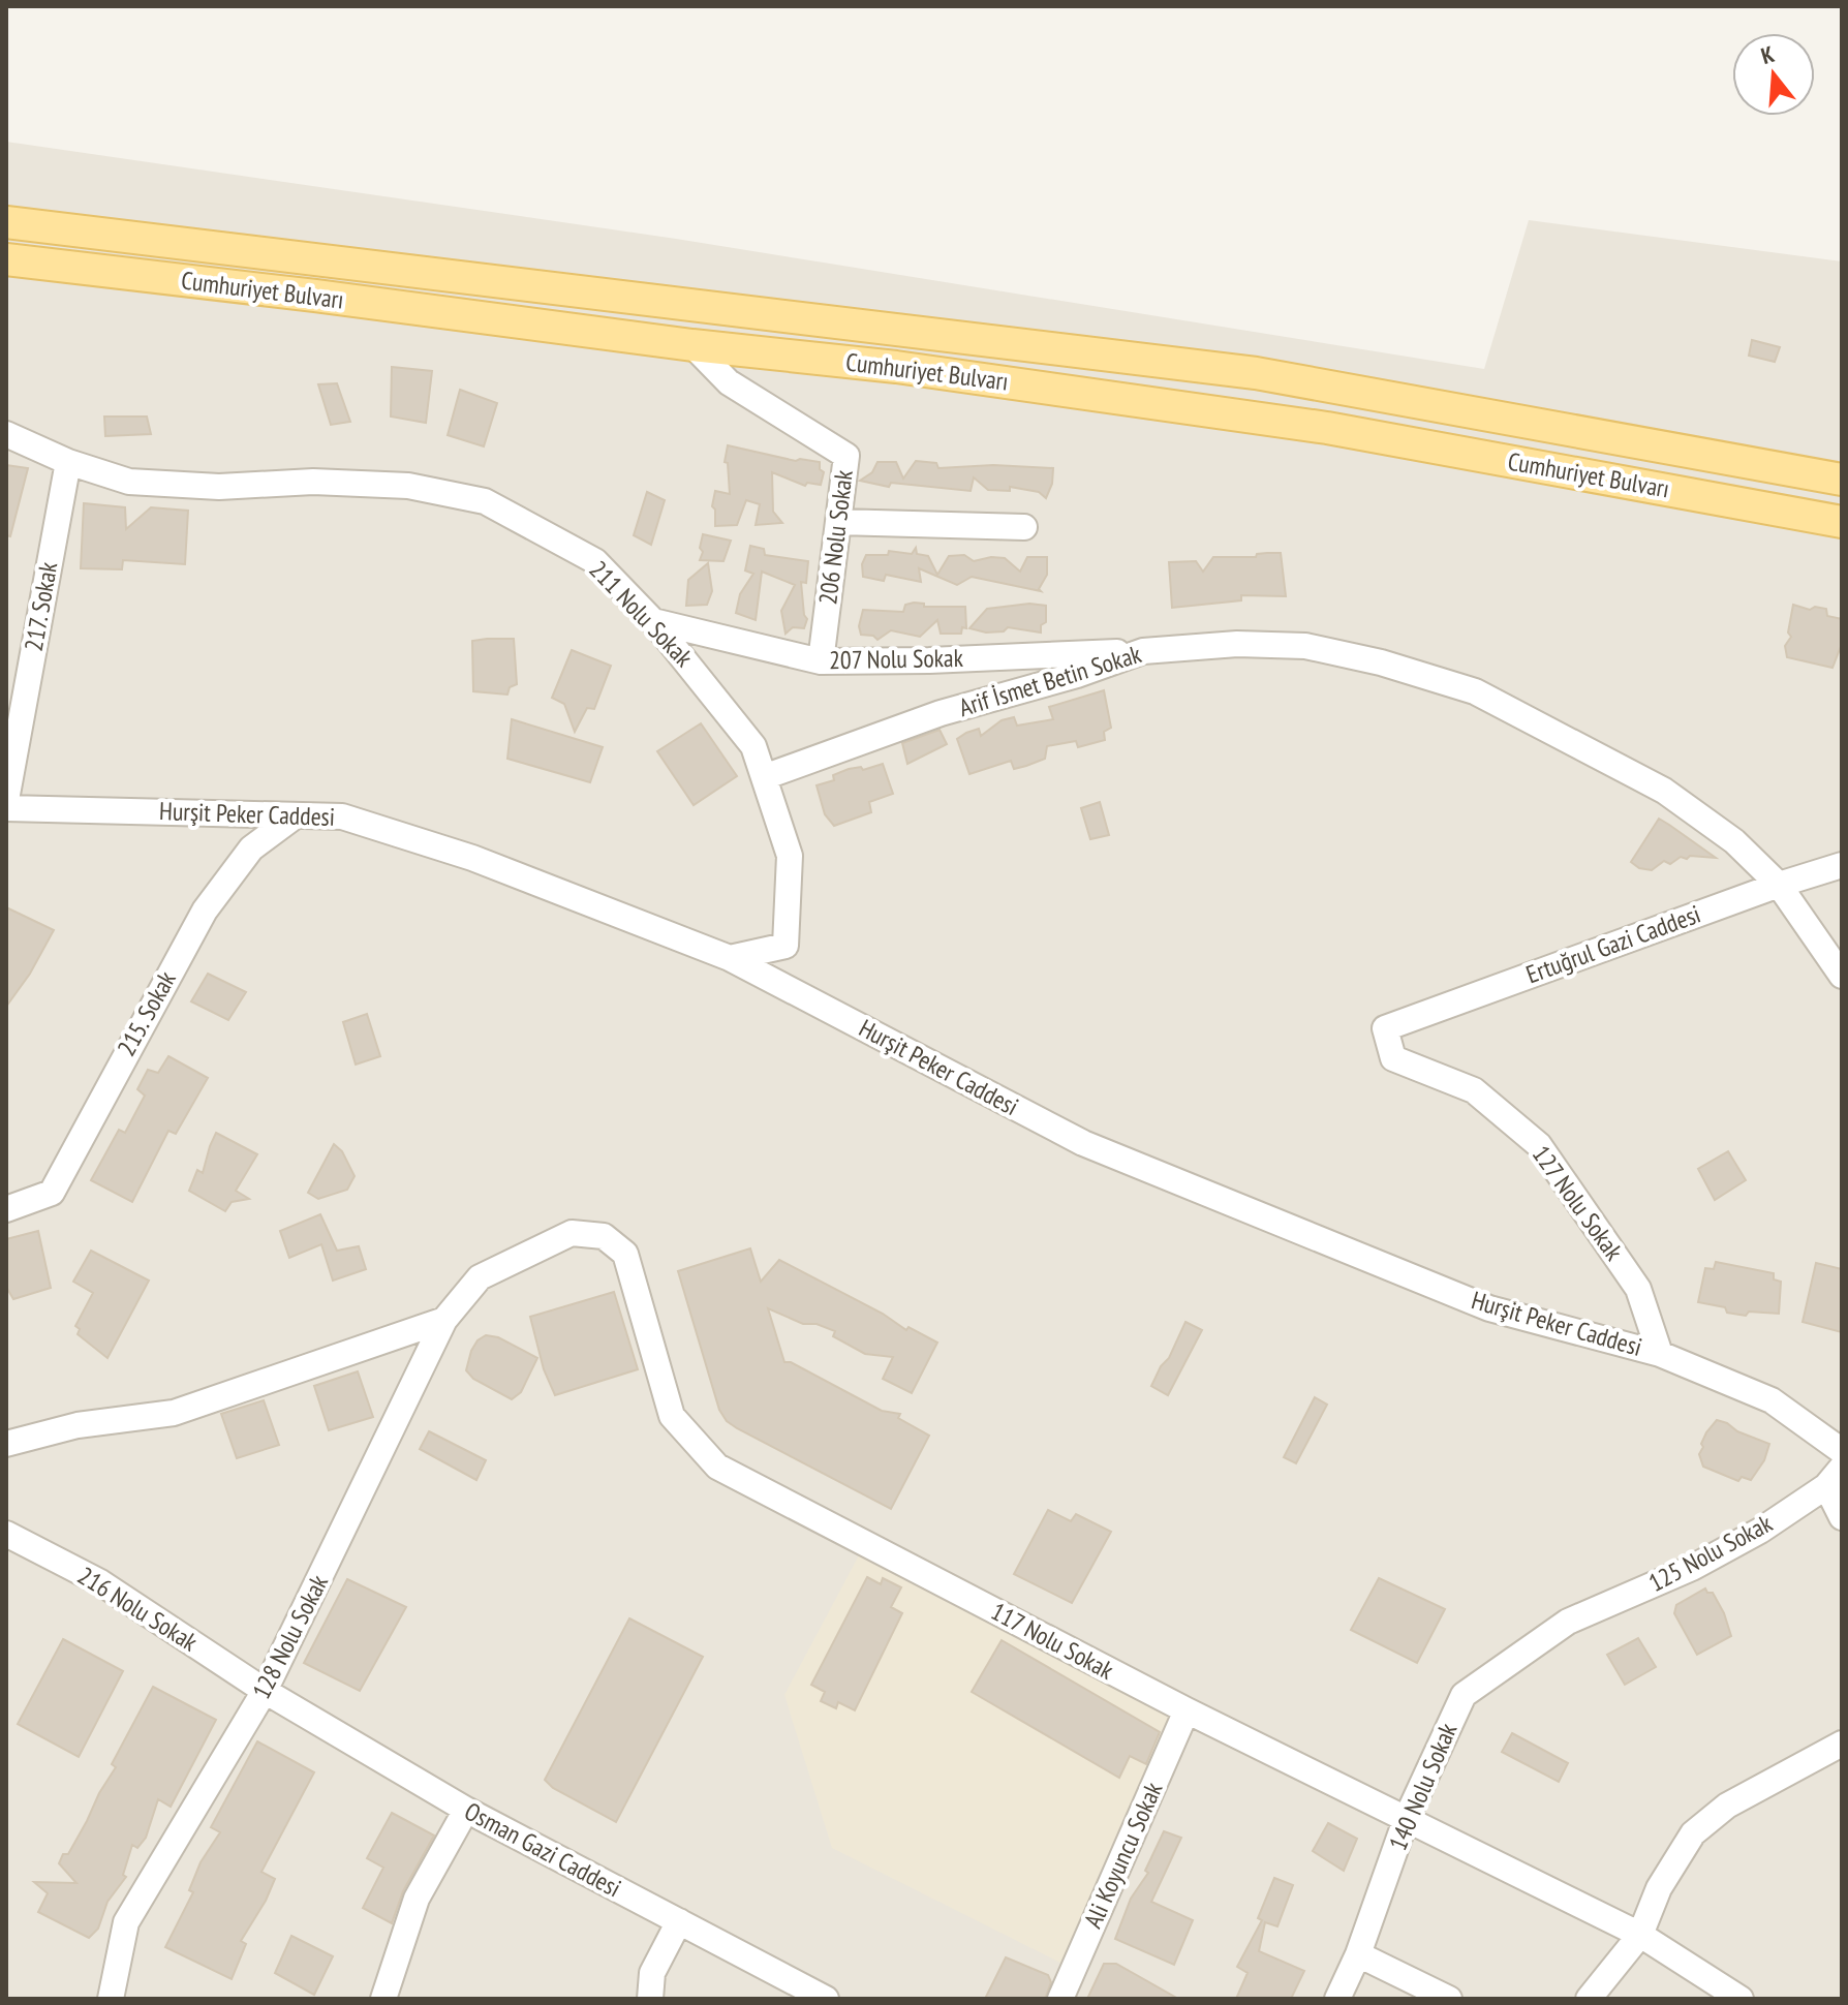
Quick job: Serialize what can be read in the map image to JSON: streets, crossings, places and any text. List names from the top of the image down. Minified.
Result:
{"streets":{"main road":["Cumhuriyet Bulvarı"],"street":["206 Nolu Sokak","217. Sokak","211 Nolu Sokak","207 Nolu Sokak","Arif İsmet Betin Sokak","Hurşit Peker Caddesi","Ertuğrul Gazi Caddesi","215. Sokak","127 Nolu Sokak","125 Nolu Sokak","216 Nolu Sokak","128 Nolu Sokak","117 Nolu Sokak","140 Nolu Sokak","Osman Gazi Caddesi","Ali Koyuncu Sokak"]},"crossings":[["Cumhuriyet Bulvarı","206 Nolu Sokak"],["206 Nolu Sokak","207 Nolu Sokak"],["217. Sokak","211 Nolu Sokak"],["211 Nolu Sokak","207 Nolu Sokak"],["211 Nolu Sokak","Arif İsmet Betin Sokak"],["211 Nolu Sokak","Hurşit Peker Caddesi"],["207 Nolu Sokak","Arif İsmet Betin Sokak"],["Arif İsmet Betin Sokak","Ertuğrul Gazi Caddesi"],["Hurşit Peker Caddesi","215. Sokak"],["Hurşit Peker Caddesi","127 Nolu Sokak"],["Ertuğrul Gazi Caddesi","127 Nolu Sokak"],["125 Nolu Sokak","140 Nolu Sokak"],["216 Nolu Sokak","128 Nolu Sokak"],["216 Nolu Sokak","Osman Gazi Caddesi"],["128 Nolu Sokak","117 Nolu Sokak"],["128 Nolu Sokak","Osman Gazi Caddesi"],["117 Nolu Sokak","140 Nolu Sokak"],["117 Nolu Sokak","Ali Koyuncu Sokak"]],"north":"top"}
